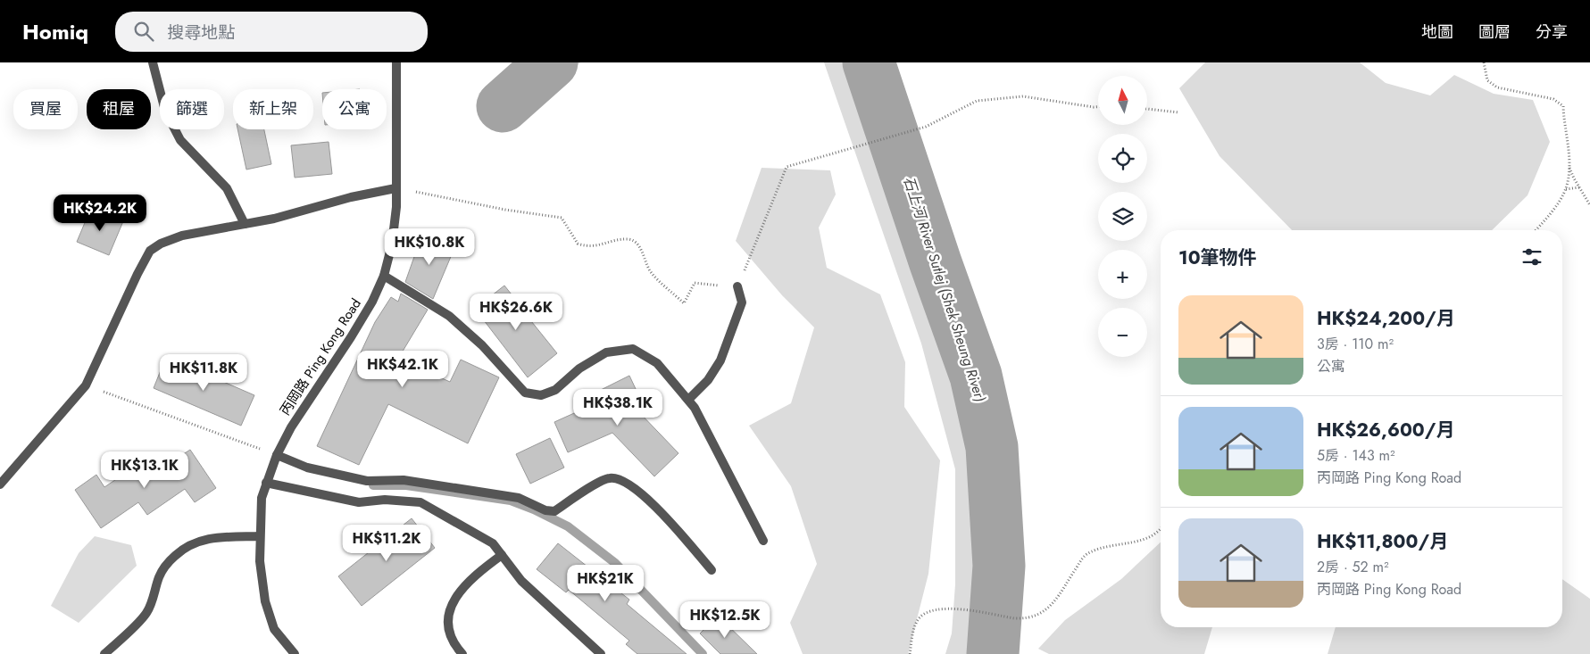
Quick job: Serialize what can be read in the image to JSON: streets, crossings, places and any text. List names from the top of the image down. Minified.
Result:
{"streets":{"street":["丙岡路 Ping Kong Road"]},"water":["石上河 River Sutlej (Shek Sheung River)"],"north":"top","page":{"header":"Homiq","search":"搜尋地點","nav":["地圖","圖層","分享"],"map_buttons":["+","−"],"chip":["買屋","租屋","篩選","新上架","公寓"],"price":["HK$24.2K","HK$10.8K","HK$26.6K","HK$42.1K","HK$11.8K","HK$38.1K","HK$13.1K","HK$11.2K","HK$21K","HK$12.5K"],"heading":"10筆物件","list":[{"name":"HK$24,200/月","note":"3房 · 110 m² · 公寓"},{"name":"HK$26,600/月","note":"5房 · 143 m² · 丙岡路 Ping Kong Road"},{"name":"HK$11,800/月","note":"2房 · 52 m² · 丙岡路 Ping Kong Road"}]}}
